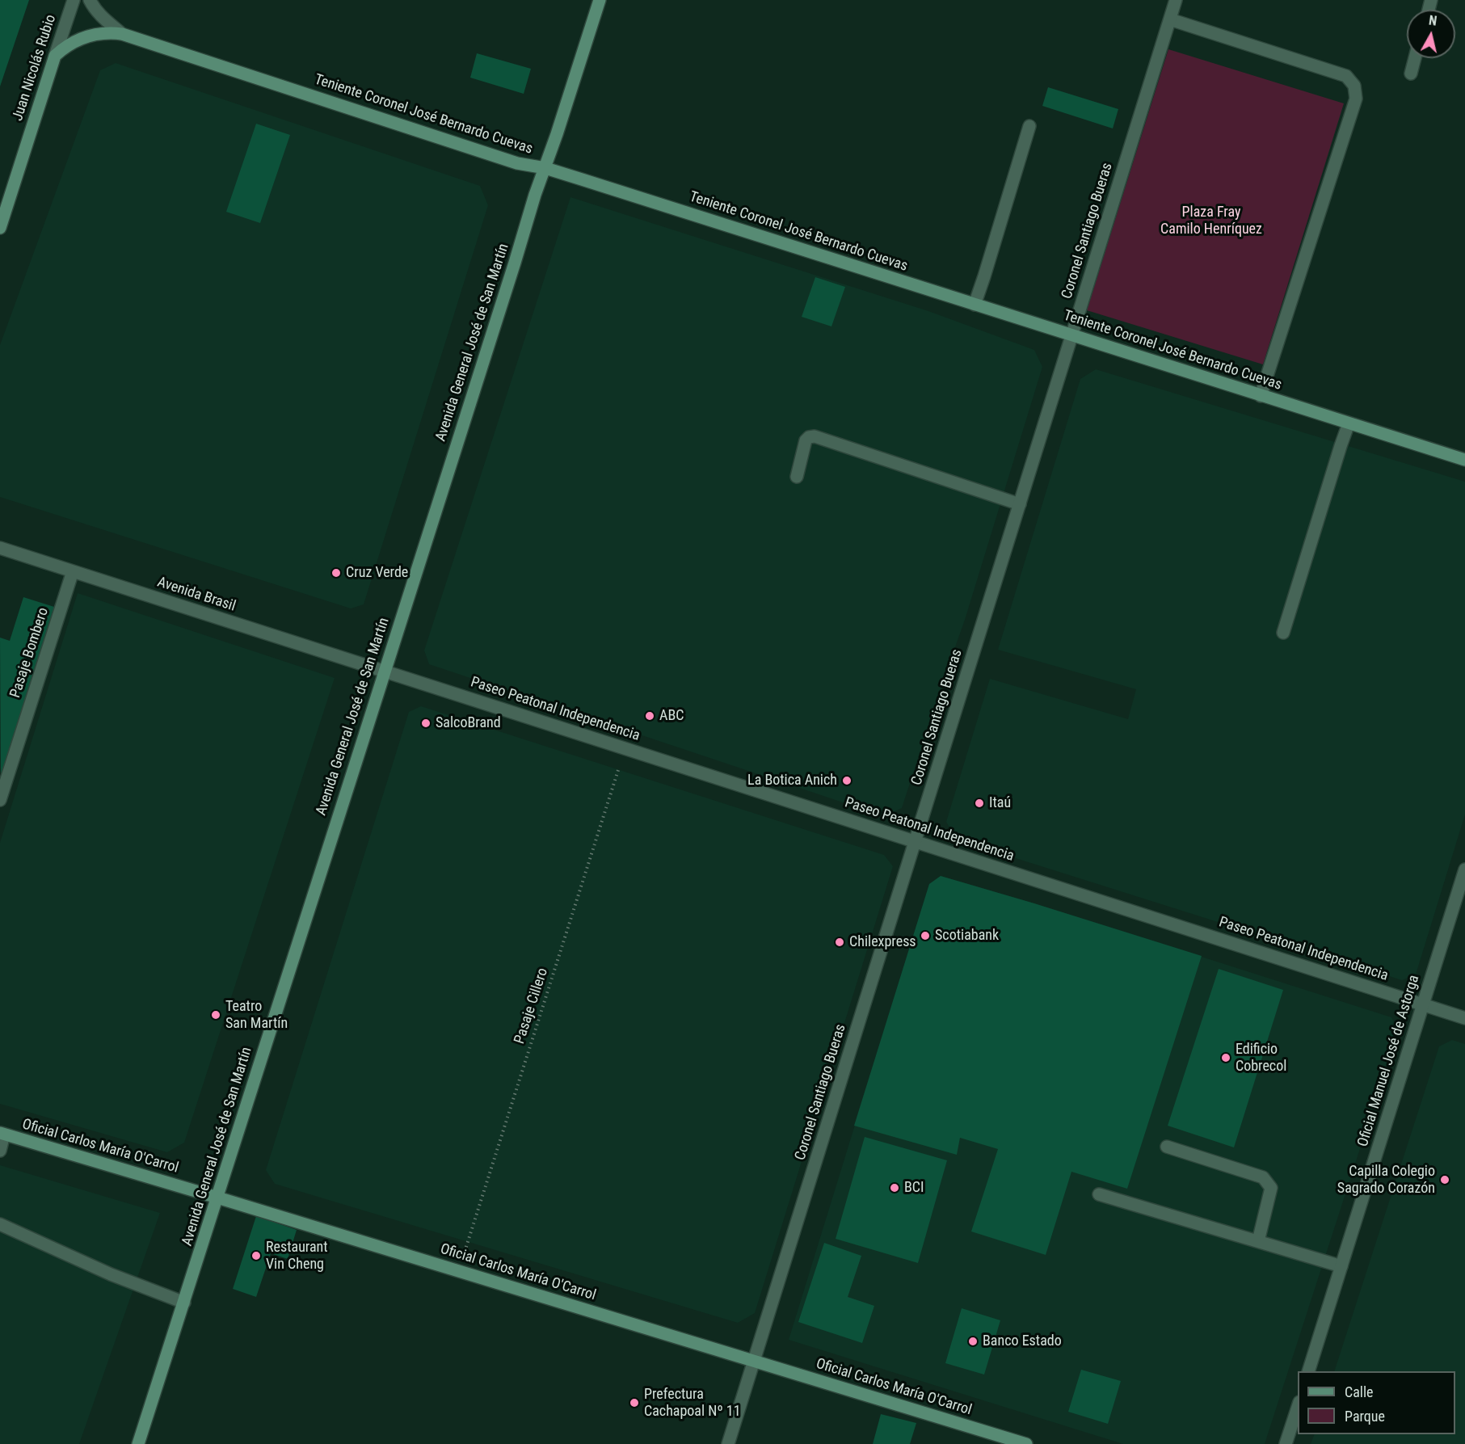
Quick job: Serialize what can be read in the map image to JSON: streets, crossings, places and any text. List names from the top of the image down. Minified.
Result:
{"streets":{"main road":["Juan Nicolás Rubio","Teniente Coronel José Bernardo Cuevas","Avenida General José de San Martín","Oficial Carlos María O'Carrol"],"street":["Coronel Santiago Bueras","Avenida Brasil","Pasaje Bombero","Paseo Peatonal Independencia","Oficial Manuel José de Astorga"],"path":["Pasaje Cillero"]},"crossings":[["Juan Nicolás Rubio","Teniente Coronel José Bernardo Cuevas"],["Teniente Coronel José Bernardo Cuevas","Coronel Santiago Bueras"],["Teniente Coronel José Bernardo Cuevas","Avenida General José de San Martín"],["Coronel Santiago Bueras","Paseo Peatonal Independencia"],["Coronel Santiago Bueras","Oficial Carlos María O'Carrol"],["Avenida General José de San Martín","Avenida Brasil"],["Avenida General José de San Martín","Paseo Peatonal Independencia"],["Avenida General José de San Martín","Oficial Carlos María O'Carrol"],["Avenida Brasil","Pasaje Bombero"],["Avenida Brasil","Paseo Peatonal Independencia"],["Paseo Peatonal Independencia","Pasaje Cillero"],["Paseo Peatonal Independencia","Oficial Manuel José de Astorga"],["Pasaje Cillero","Oficial Carlos María O'Carrol"]],"parks":["Plaza Fray Camilo Henríquez"],"places":["Cruz Verde","ABC","SalcoBrand","La Botica Anich","Itaú","Scotiabank","Chilexpress","Teatro San Martín","Edificio Cobrecol","Capilla Colegio Sagrado Corazón","BCI","Restaurant Vin Cheng","Banco Estado","Prefectura Cachapoal Nº 11"],"legend":["Calle","Parque"],"north":"top"}
